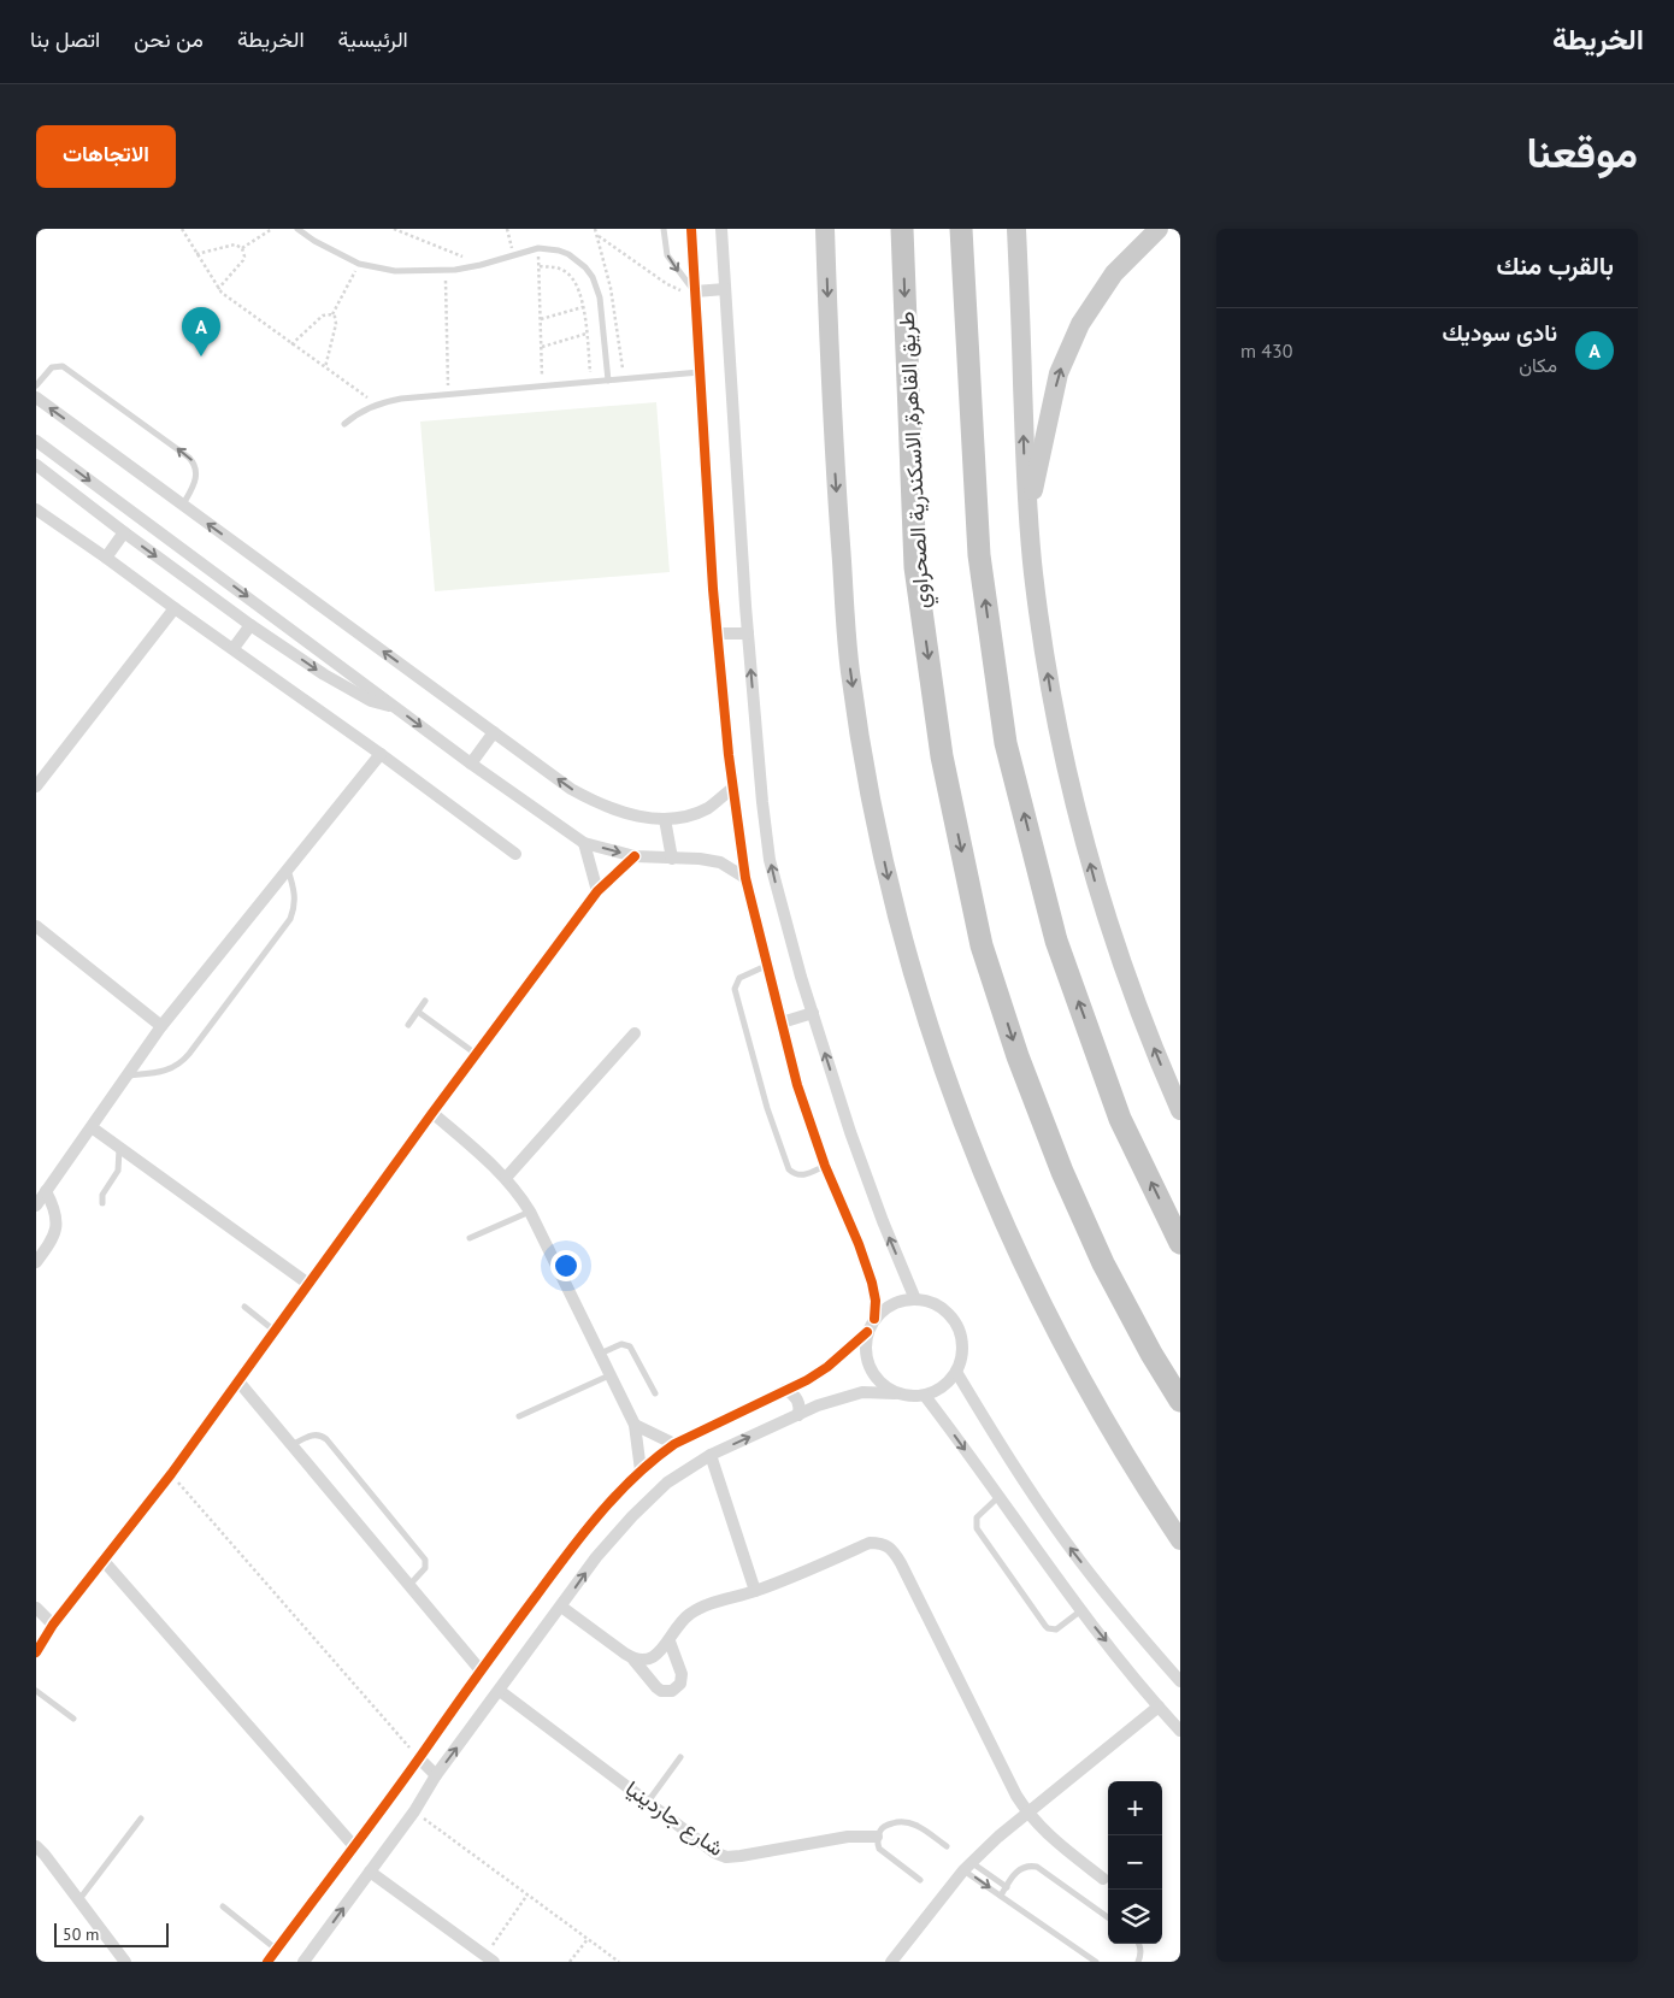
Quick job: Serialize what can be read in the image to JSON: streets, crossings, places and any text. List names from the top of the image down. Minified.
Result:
{"streets":{"highway":["طريق القاهرة, الاسكندرية الصحراوي"],"street":["شارع جاردينيا"]},"scale_bar":"50 m","page":{"header":"الخريطة","nav":["الرئيسية","الخريطة","من نحن","اتصل بنا"],"title":"موقعنا","buttons":"الاتجاهات","heading":"بالقرب منك","list":[{"mark":"A","name":"نادى سوديك","note":"مكان","value":"430 m"}],"pins":"A","map_buttons":["+","−"],"scale":"50 m"}}
